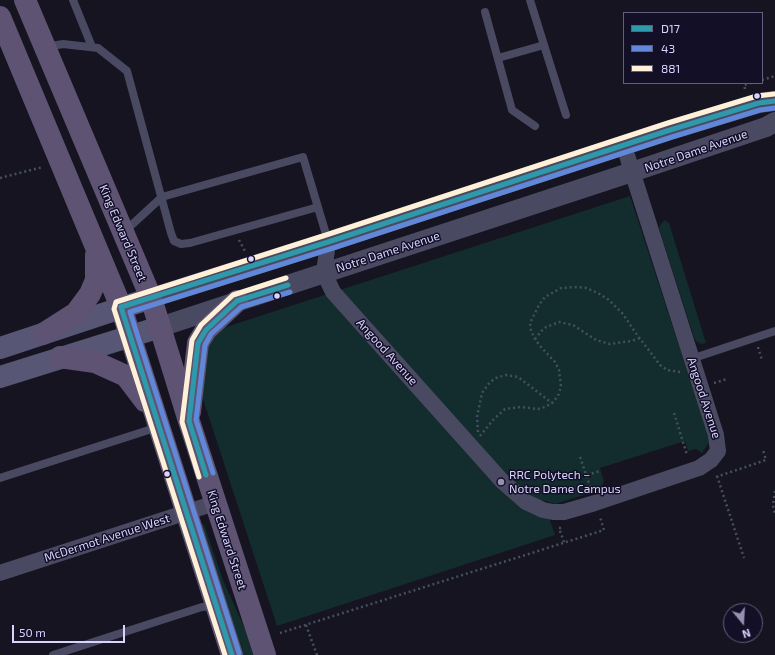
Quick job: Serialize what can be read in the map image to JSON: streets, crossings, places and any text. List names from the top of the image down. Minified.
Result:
{"streets":{"main road":["Notre Dame Avenue","King Edward Street"],"street":["Angood Avenue","McDermot Avenue West"]},"crossings":[["Notre Dame Avenue","King Edward Street"],["Notre Dame Avenue","Angood Avenue"],["King Edward Street","McDermot Avenue West"]],"places":["RRC Polytech – Notre Dame Campus"],"lines":["transit line 881","transit line D17","transit line 43"],"legend":["D17","43","881"],"scale_bar":"50 m","north":"bottom"}
